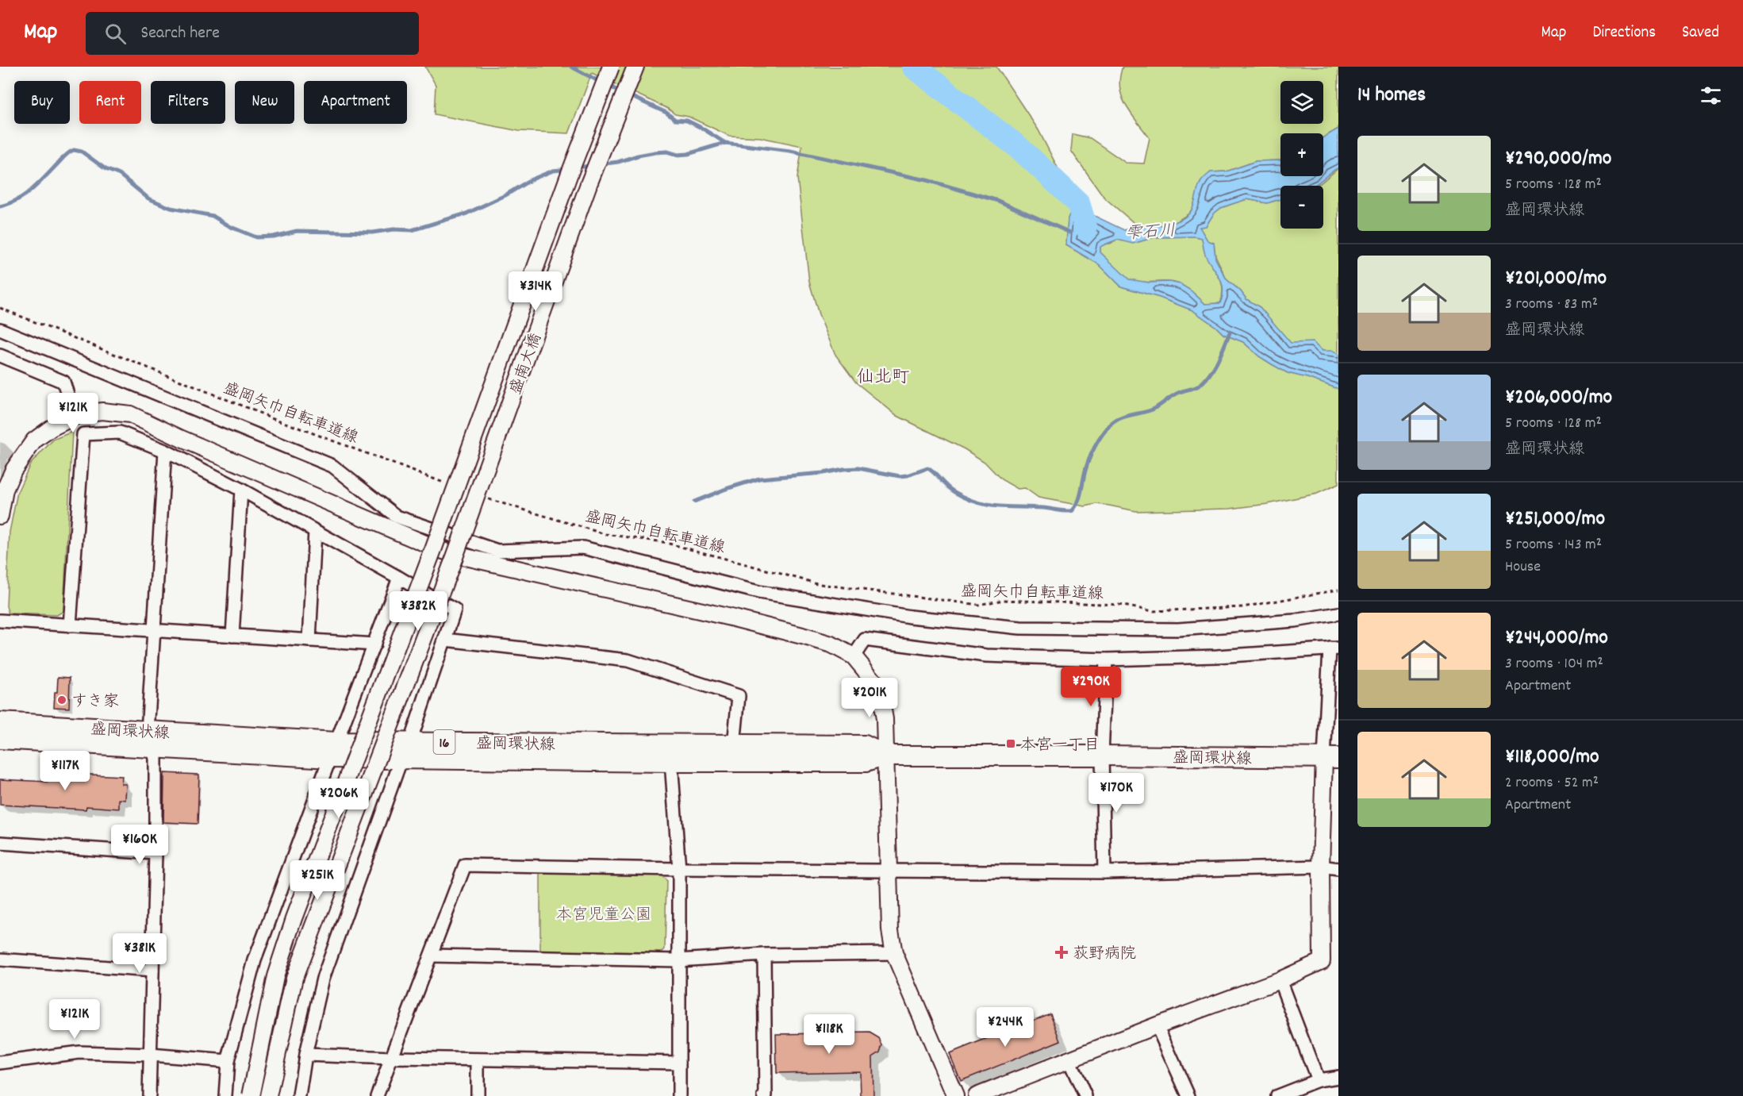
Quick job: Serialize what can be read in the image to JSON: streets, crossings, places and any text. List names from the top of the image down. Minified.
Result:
{"streets":{"main road":["盛岡環状線","16"],"street":["盛南大橋"],"path":["盛岡矢巾自転車道線"]},"districts":["仙北町"],"water":["雫石川"],"parks":["本宮児童公園"],"places":{"other":["すき家"],"transit":["本宮一丁目"],"health":["荻野病院"]},"page":{"header":"Map","search":"Search here","nav":["Map","Directions","Saved"],"heading":"14 homes","map_buttons":["+","−"],"chip":["Buy","Rent","Filters","New","Apartment"],"list":[{"name":"¥290,000/mo","note":"5 rooms · 128 m² · 盛岡環状線"},{"name":"¥201,000/mo","note":"3 rooms · 83 m² · 盛岡環状線"},{"name":"¥206,000/mo","note":"5 rooms · 128 m² · 盛岡環状線"},{"name":"¥251,000/mo","note":"5 rooms · 143 m² · House"},{"name":"¥244,000/mo","note":"3 rooms · 104 m² · Apartment"},{"name":"¥118,000/mo","note":"2 rooms · 52 m² · Apartment"}],"price":["¥314K","¥121K","¥382K","¥290K","¥201K","¥117K","¥170K","¥206K","¥160K","¥251K","¥381K","¥121K","¥244K","¥118K"]}}
